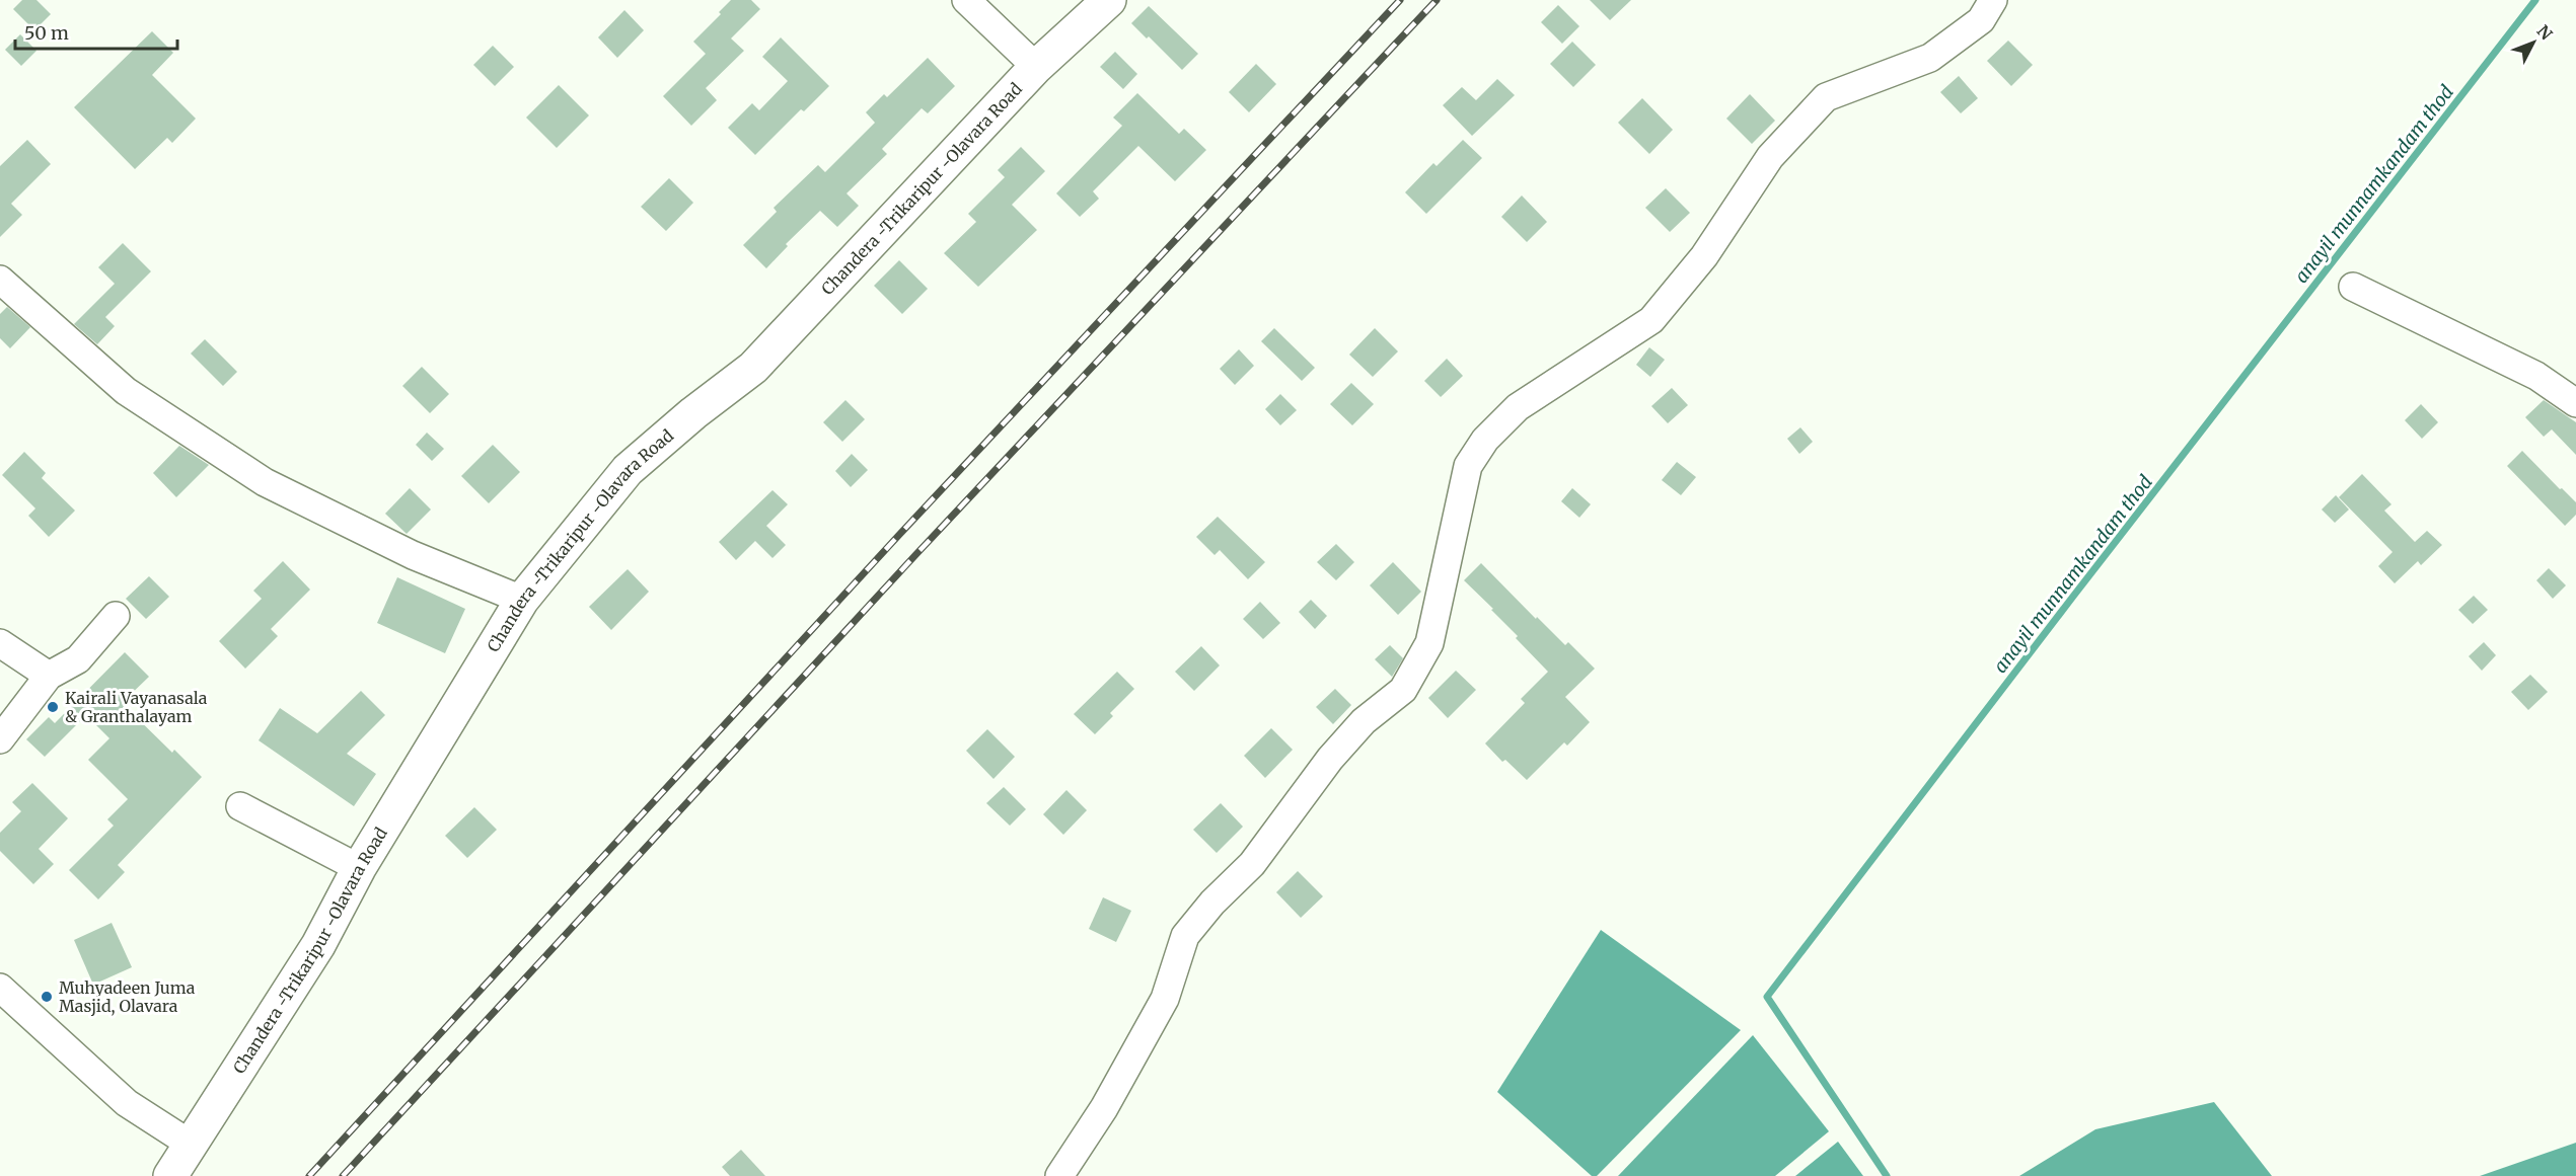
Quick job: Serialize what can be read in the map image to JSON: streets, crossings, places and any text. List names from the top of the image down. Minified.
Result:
{"streets":{"main road":["Chandera -Trikaripur -Olavara Road"]},"water":["anayil munnamkandam thod"],"places":["Kairali Vayanasala & Granthalayam","Muhyadeen Juma Masjid, Olavara"],"scale_bar":"50 m","north":"top right"}
